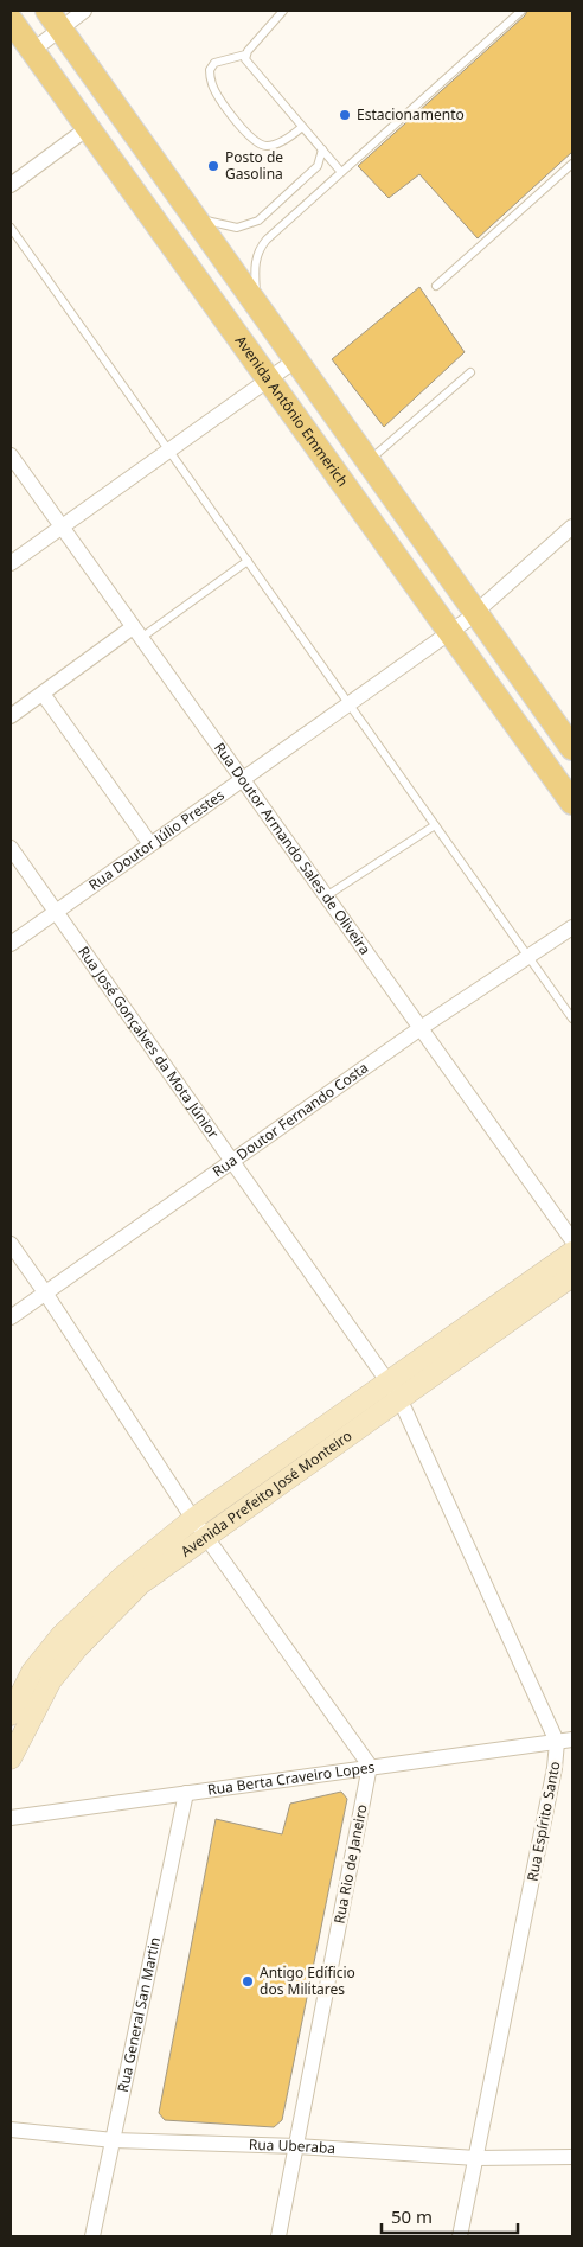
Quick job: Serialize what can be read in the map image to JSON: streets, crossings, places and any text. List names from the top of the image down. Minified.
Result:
{"streets":{"main road":["Avenida Antônio Emmerich","Avenida Prefeito José Monteiro"],"street":["Rua Doutor Júlio Prestes","Rua Doutor Armando Sales de Oliveira","Rua José Gonçalves da Mota Júnior","Rua Doutor Fernando Costa","Rua Berta Craveiro Lopes","Rua Espírito Santo","Rua Rio de Janeiro","Rua General San Martin","Rua Uberaba"]},"crossings":[["Avenida Antônio Emmerich","Rua Doutor Júlio Prestes"],["Rua Doutor Júlio Prestes","Rua Doutor Armando Sales de Oliveira"],["Rua Doutor Júlio Prestes","Rua José Gonçalves da Mota Júnior"],["Rua Doutor Armando Sales de Oliveira","Rua Doutor Fernando Costa"],["Rua José Gonçalves da Mota Júnior","Rua Doutor Fernando Costa"],["Rua José Gonçalves da Mota Júnior","Avenida Prefeito José Monteiro"],["Rua José Gonçalves da Mota Júnior","Rua Espírito Santo"],["Avenida Prefeito José Monteiro","Rua Espírito Santo"],["Rua Berta Craveiro Lopes","Rua Espírito Santo"],["Rua Berta Craveiro Lopes","Rua Rio de Janeiro"],["Rua Berta Craveiro Lopes","Rua General San Martin"],["Rua Espírito Santo","Rua Uberaba"],["Rua Rio de Janeiro","Rua Uberaba"],["Rua General San Martin","Rua Uberaba"]],"places":["Estacionamento","Posto de Gasolina","Antigo Edíficio dos Militares"],"scale_bar":"50 m"}
